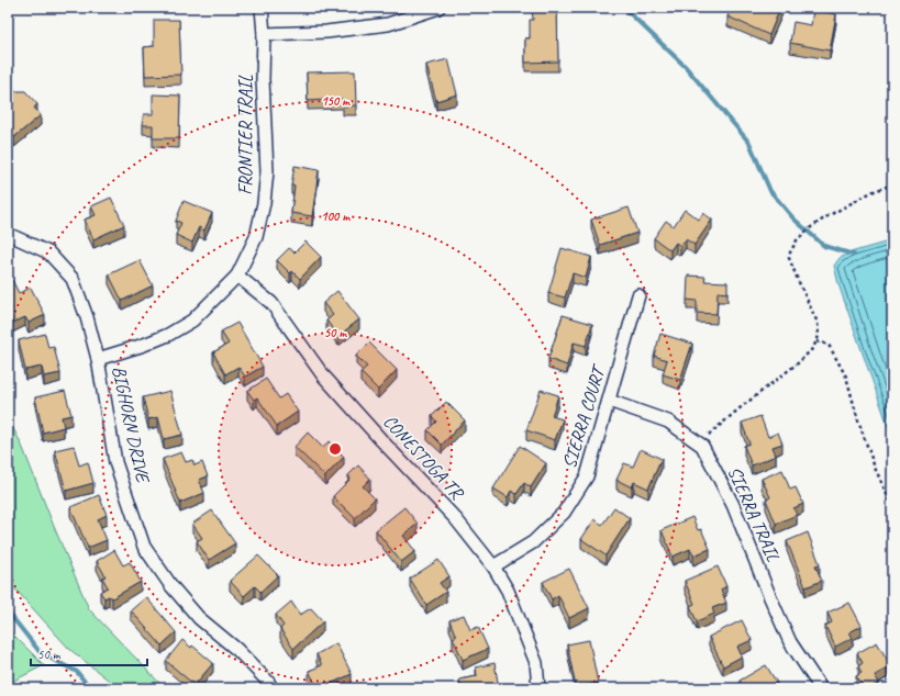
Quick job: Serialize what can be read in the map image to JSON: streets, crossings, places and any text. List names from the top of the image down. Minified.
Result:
{"streets":{"street":["FRONTIER TRAIL","SIERRA COURT","BIGHORN DRIVE","CONESTOGA TR","SIERRA TRAIL"]},"crossings":[["FRONTIER TRAIL","BIGHORN DRIVE"],["FRONTIER TRAIL","CONESTOGA TR"],["SIERRA COURT","CONESTOGA TR"],["SIERRA COURT","SIERRA TRAIL"]],"scale_bar":"50 m","rings":["150 m","100 m","50 m"]}
